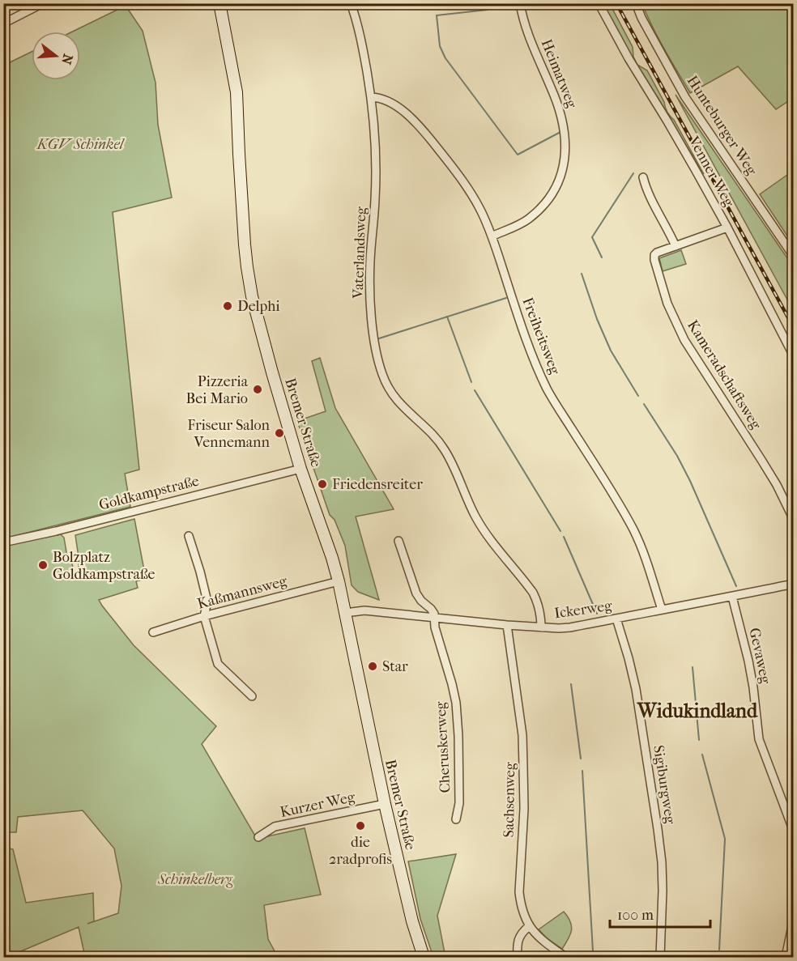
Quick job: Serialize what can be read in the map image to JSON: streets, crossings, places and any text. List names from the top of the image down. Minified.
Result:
{"streets":{"main road":["Bremer Straße"],"street":["Heimatweg","Hunteburger Weg","Venner Weg","Vaterlandsweg","Freiheitsweg","Kameradschaftsweg","Goldkampstraße","Kaßmannsweg","Ickerweg","Gevaweg","Cheruskerweg","Sigiburgweg","Sachsenweg","Kurzer Weg"]},"crossings":[["Heimatweg","Freiheitsweg"],["Venner Weg","Kameradschaftsweg"],["Vaterlandsweg","Freiheitsweg"],["Vaterlandsweg","Ickerweg"],["Freiheitsweg","Ickerweg"],["Bremer Straße","Goldkampstraße"],["Bremer Straße","Kaßmannsweg"],["Bremer Straße","Ickerweg"],["Bremer Straße","Kurzer Weg"],["Ickerweg","Gevaweg"],["Ickerweg","Cheruskerweg"],["Ickerweg","Sigiburgweg"],["Ickerweg","Sachsenweg"]],"districts":["Widukindland"],"parks":["KGV Schinkel","Schinkelberg"],"places":["Delphi","Pizzeria Bei Mario","Friseur Salon Vennemann","Friedensreiter","Bolzplatz Goldkampstraße","Star","die 2radprofis"],"scale_bar":"100 m","north":"right"}
